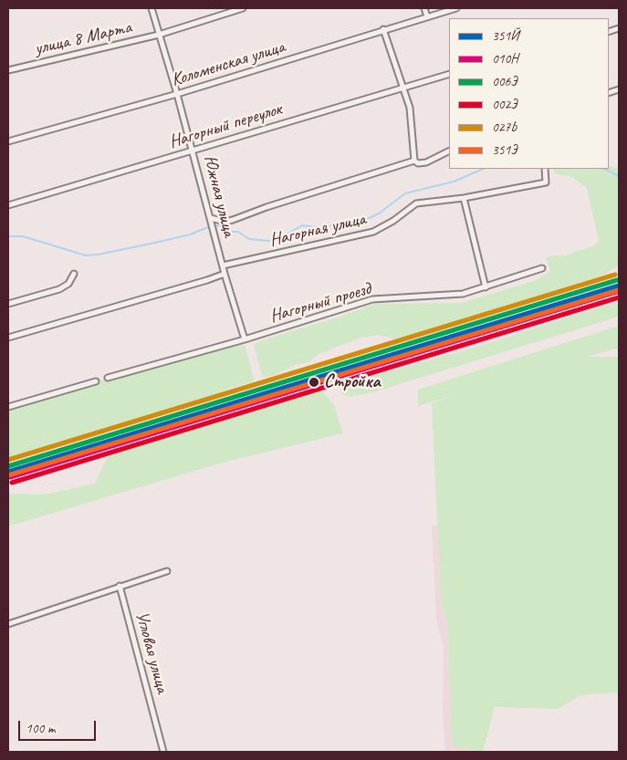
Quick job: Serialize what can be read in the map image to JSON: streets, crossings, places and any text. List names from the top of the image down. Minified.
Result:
{"streets":{"street":["улица 8 Марта","Коломенская улица","Нагорный переулок","Южная улица","Нагорная улица","Нагорный проезд","Угловая улица"]},"crossings":[["улица 8 Марта","Южная улица"],["Коломенская улица","Южная улица"],["Нагорный переулок","Южная улица"],["Южная улица","Нагорная улица"],["Южная улица","Нагорный проезд"]],"places":["Стройка"],"lines":["transit line 027Ь","transit line 006Э","transit line 351Й","transit line 351Э","transit line 010Н","transit line 002Э"],"legend":["351Й","010Н","006Э","002Э","027Ь","351Э"],"scale_bar":"100 m"}
